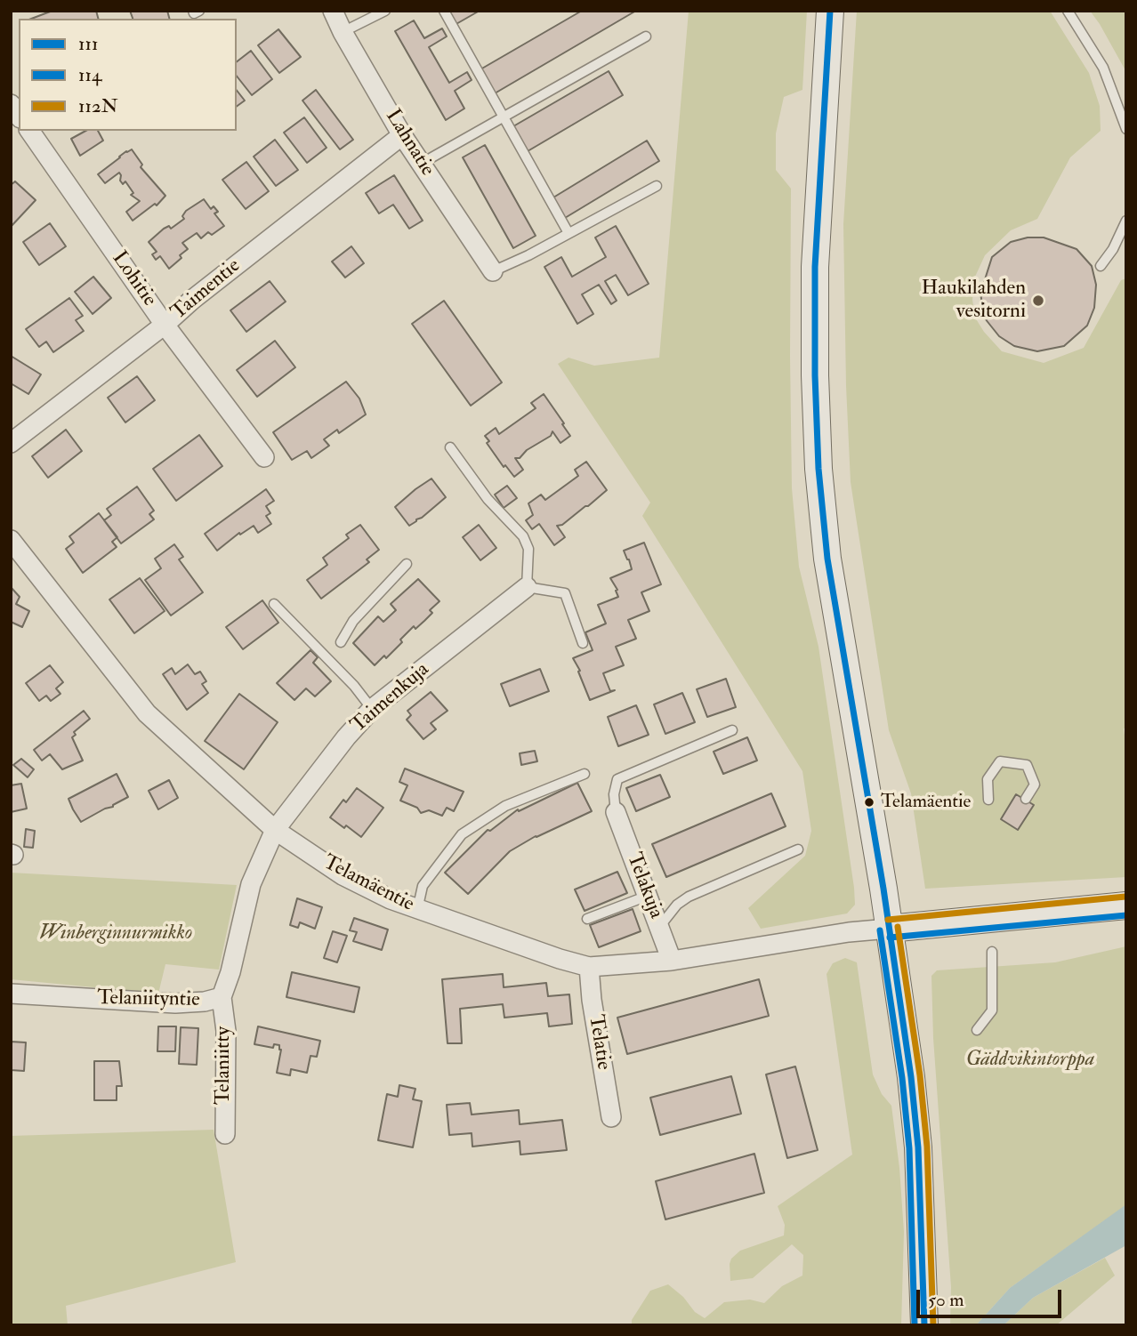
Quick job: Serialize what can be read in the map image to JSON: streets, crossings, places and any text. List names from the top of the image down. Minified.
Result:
{"streets":{"street":["Lahnatie","Lohitie","Taimentie","Taimenkuja","Telamäentie","Telakuja","Telaniityntie","Telatie","Telaniitty"]},"crossings":[["Lahnatie","Taimentie"],["Lohitie","Taimentie"],["Taimenkuja","Telamäentie"],["Taimenkuja","Telaniityntie"],["Telamäentie","Telakuja"],["Telamäentie","Telaniityntie"],["Telamäentie","Telatie"],["Telaniityntie","Telaniitty"]],"parks":["Winberginnurmikko","Gäddvikintorppa"],"places":["Haukilahden vesitorni","Telamäentie"],"lines":["transit line 111","transit line 112N","transit line 114"],"legend":["111","114","112N"],"scale_bar":"50 m"}
